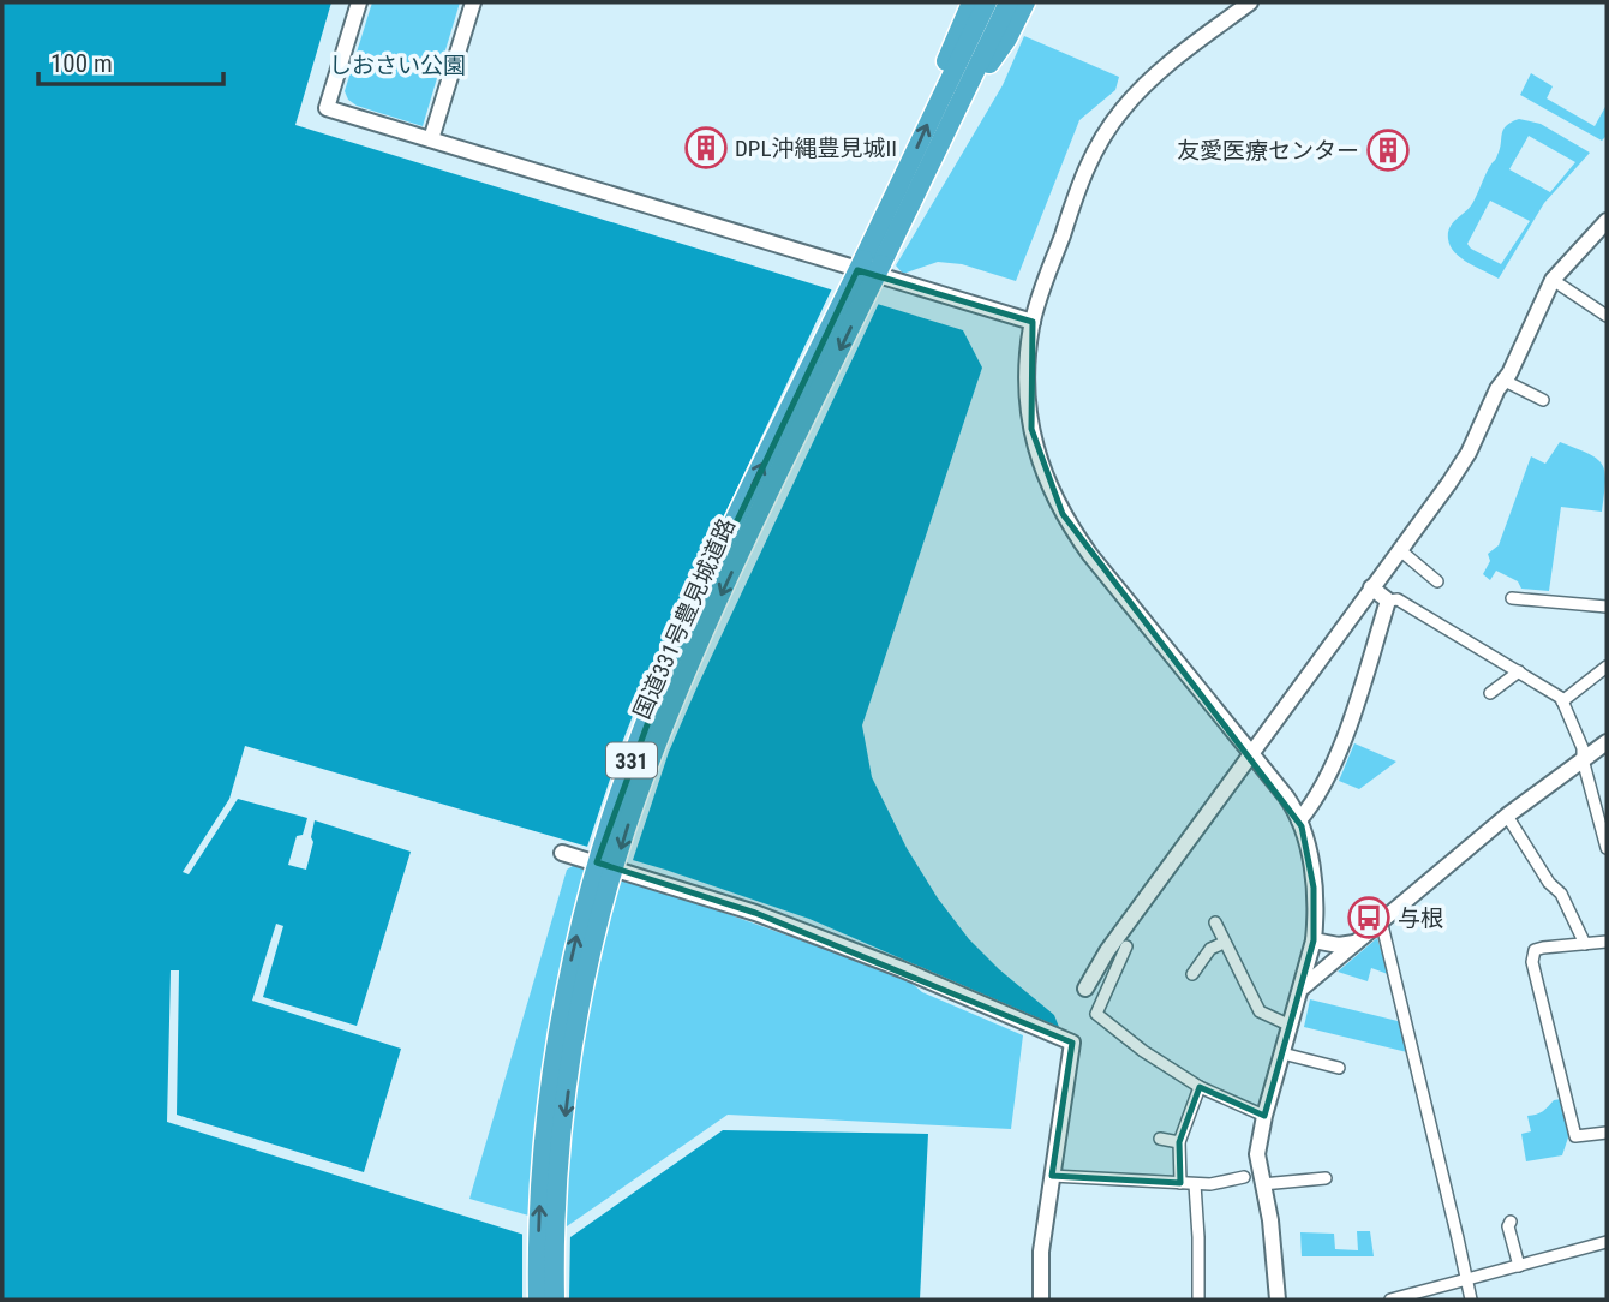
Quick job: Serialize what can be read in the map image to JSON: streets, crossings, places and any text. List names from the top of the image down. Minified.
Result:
{"streets":{"highway":["国道331号豊見城道路","331"]},"parks":["しおさい公園"],"places":{"building":["DPL沖縄豊見城II","友愛医療センター"],"bus stop":["与根"]},"scale_bar":"100 m"}
